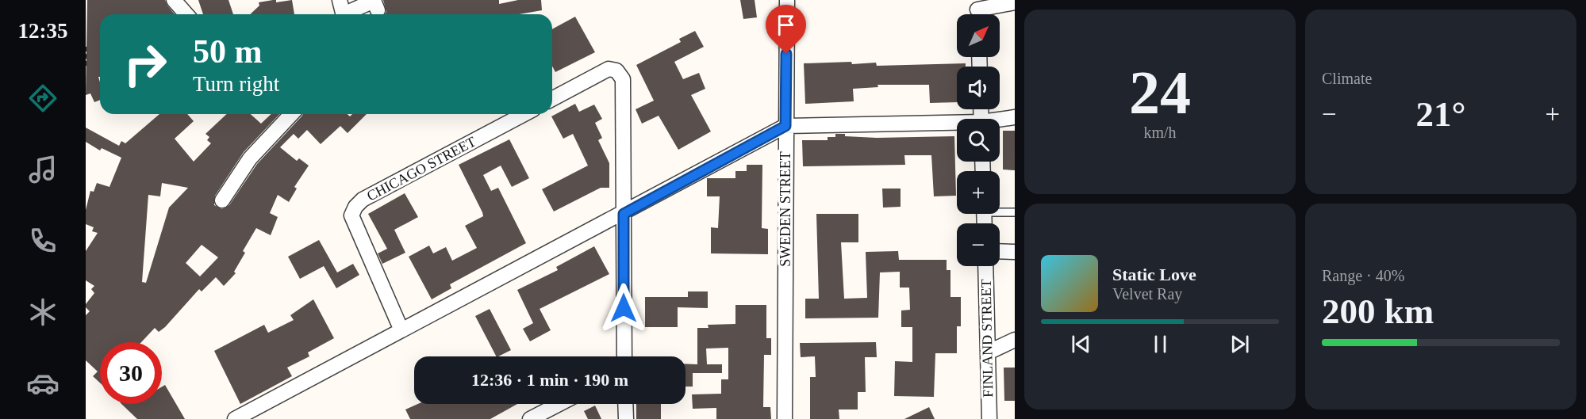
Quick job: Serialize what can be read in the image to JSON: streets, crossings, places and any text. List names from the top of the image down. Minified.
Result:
{"streets":{"street":["CHICAGO STREET","SWEDEN STREET","FINLAND STREET"]},"north":"top right","page":{"tabs":"12:35","tile":[["24","km/h"],"Climate",["Range · 40%","200 km"]],"map_buttons":["+","−"],"turn":["50 m","Turn right"],"heat":["−","21°","+"],"song":["Static Love","Velvet Ray"],"limit":"30","trip":"12:36 · 1 min · 190 m"}}
